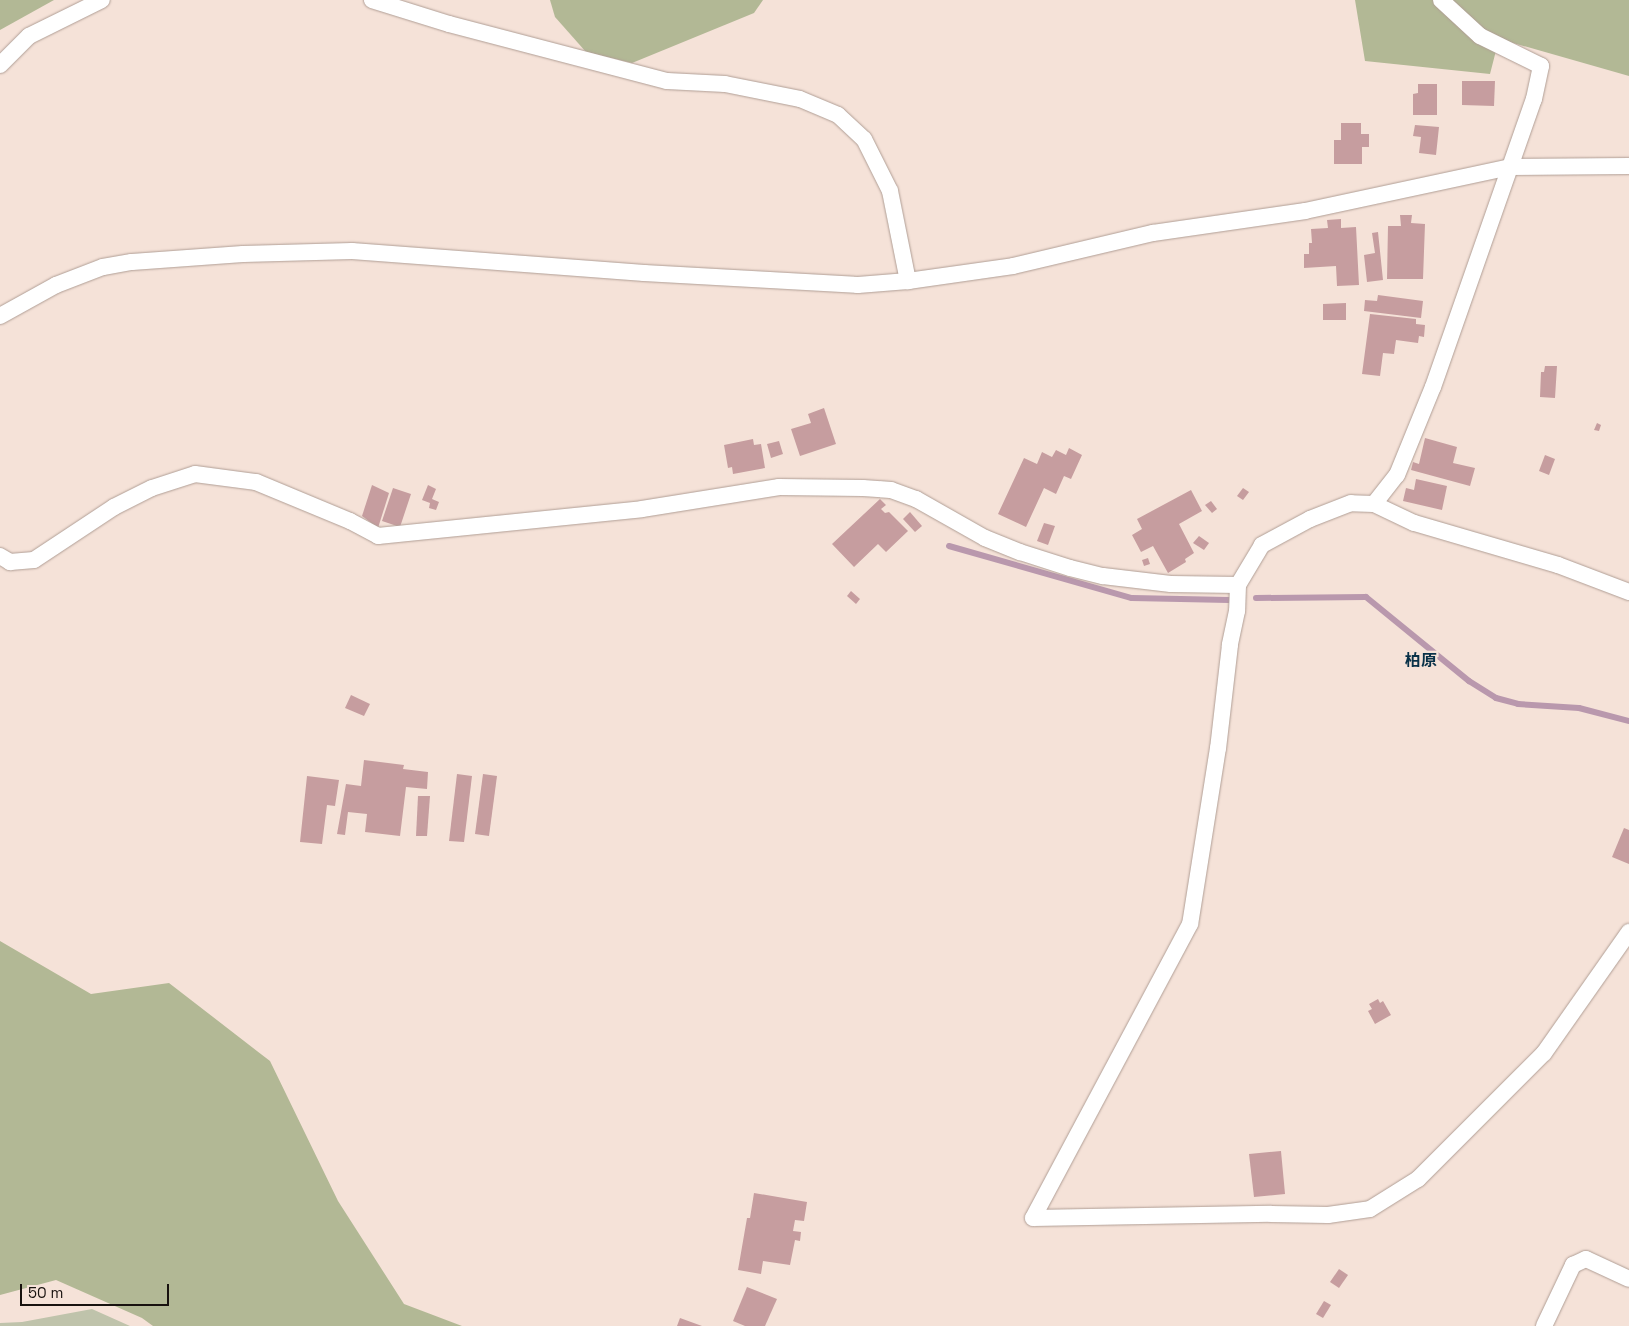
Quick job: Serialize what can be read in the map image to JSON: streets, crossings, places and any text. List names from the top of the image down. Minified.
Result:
{"districts":["柏原"],"scale_bar":"50 m"}
